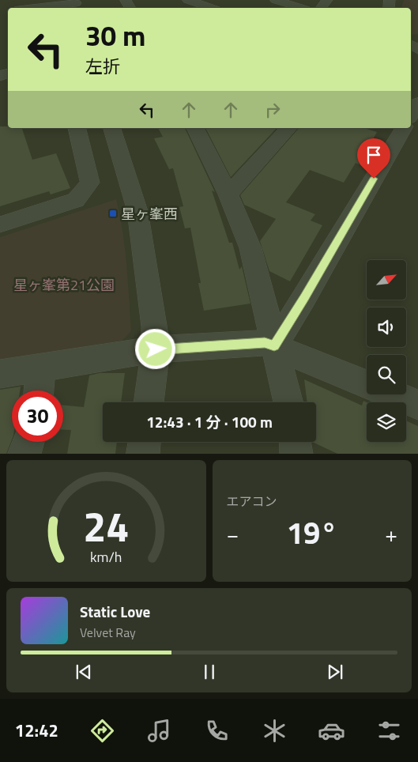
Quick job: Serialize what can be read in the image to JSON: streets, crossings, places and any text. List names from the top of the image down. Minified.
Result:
{"parks":["星ヶ峯第21公園"],"places":{"transit":["星ヶ峯西"]},"north":"top right","page":{"turn":["30 m","左折"],"limit":"30","trip":"12:43 · 1 分 · 100 m","tile":"エアコン","heat":["−","19°","+"],"song":["Static Love","Velvet Ray"],"tabs":"12:42","gauge":["24","km/h"]}}
